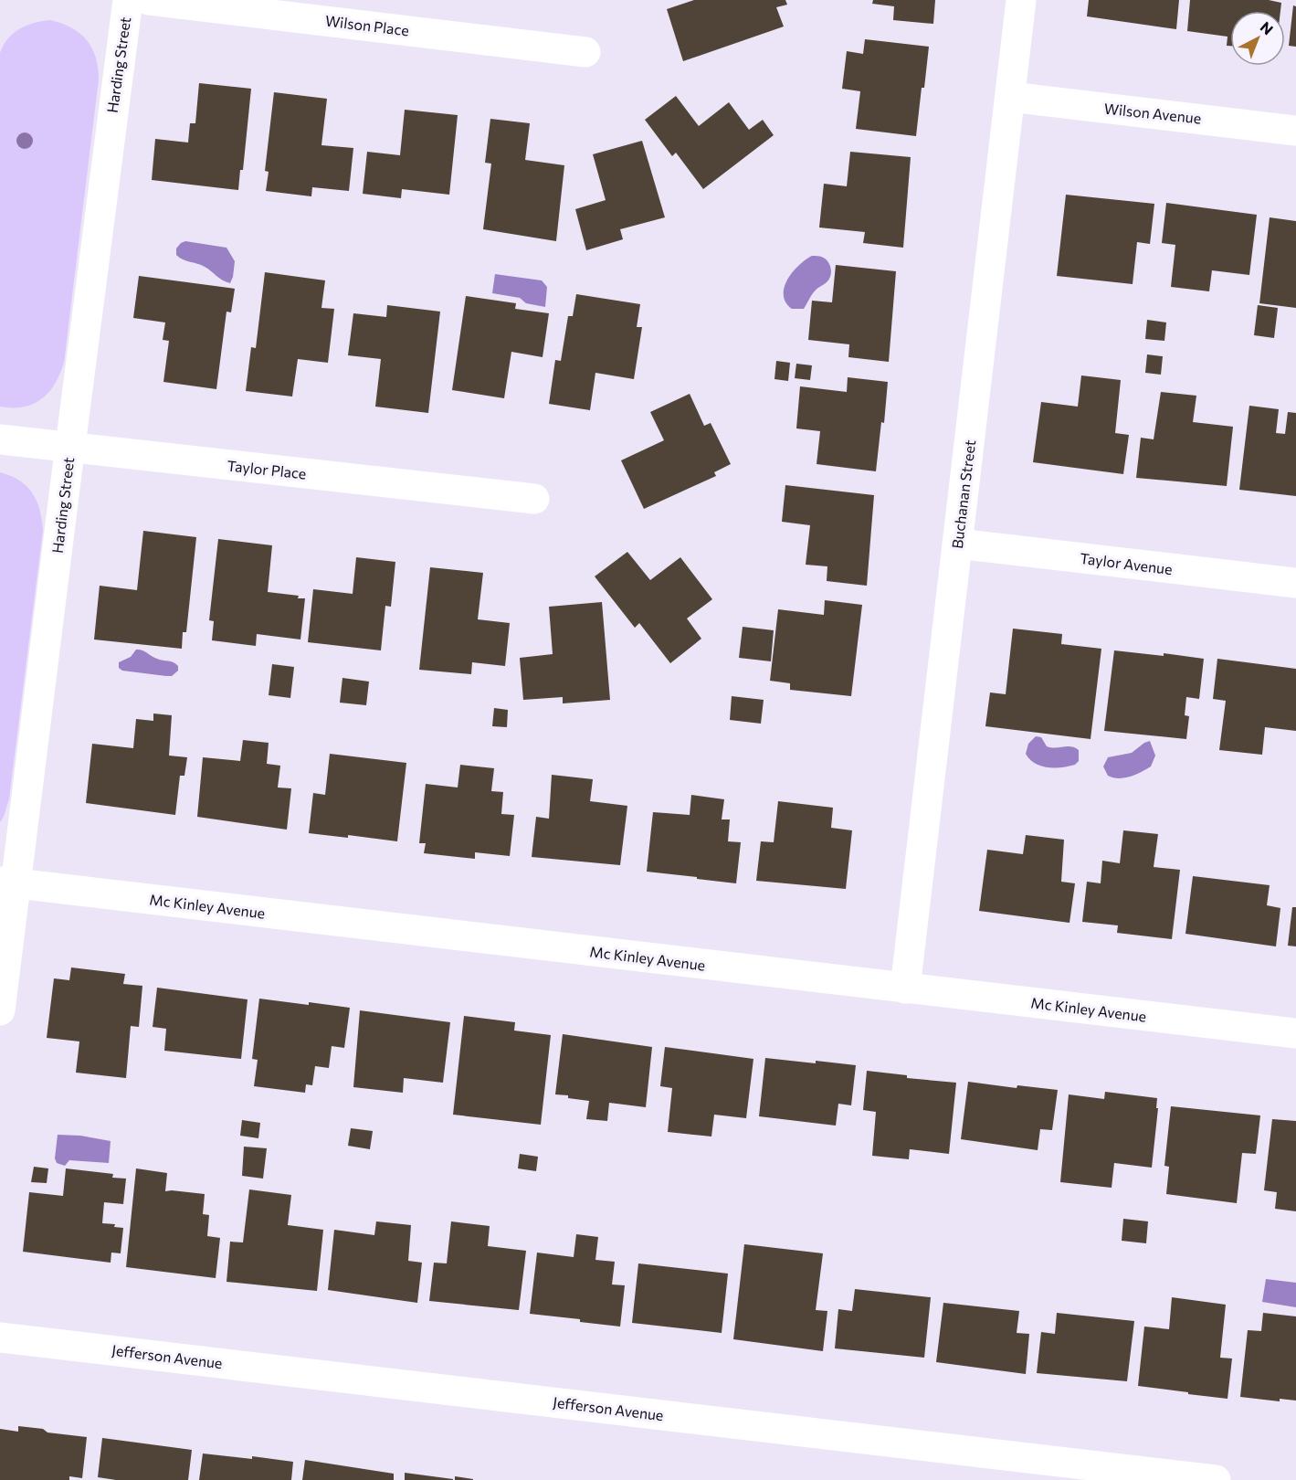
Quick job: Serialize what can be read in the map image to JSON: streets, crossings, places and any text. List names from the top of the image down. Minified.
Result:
{"streets":{"street":["Wilson Place","Harding Street","Wilson Avenue","Taylor Place","Buchanan Street","Taylor Avenue","Mc Kinley Avenue","Jefferson Avenue"]},"crossings":[["Harding Street","Taylor Place"],["Harding Street","Mc Kinley Avenue"],["Wilson Avenue","Buchanan Street"],["Buchanan Street","Taylor Avenue"],["Buchanan Street","Mc Kinley Avenue"]],"north":"top right"}
